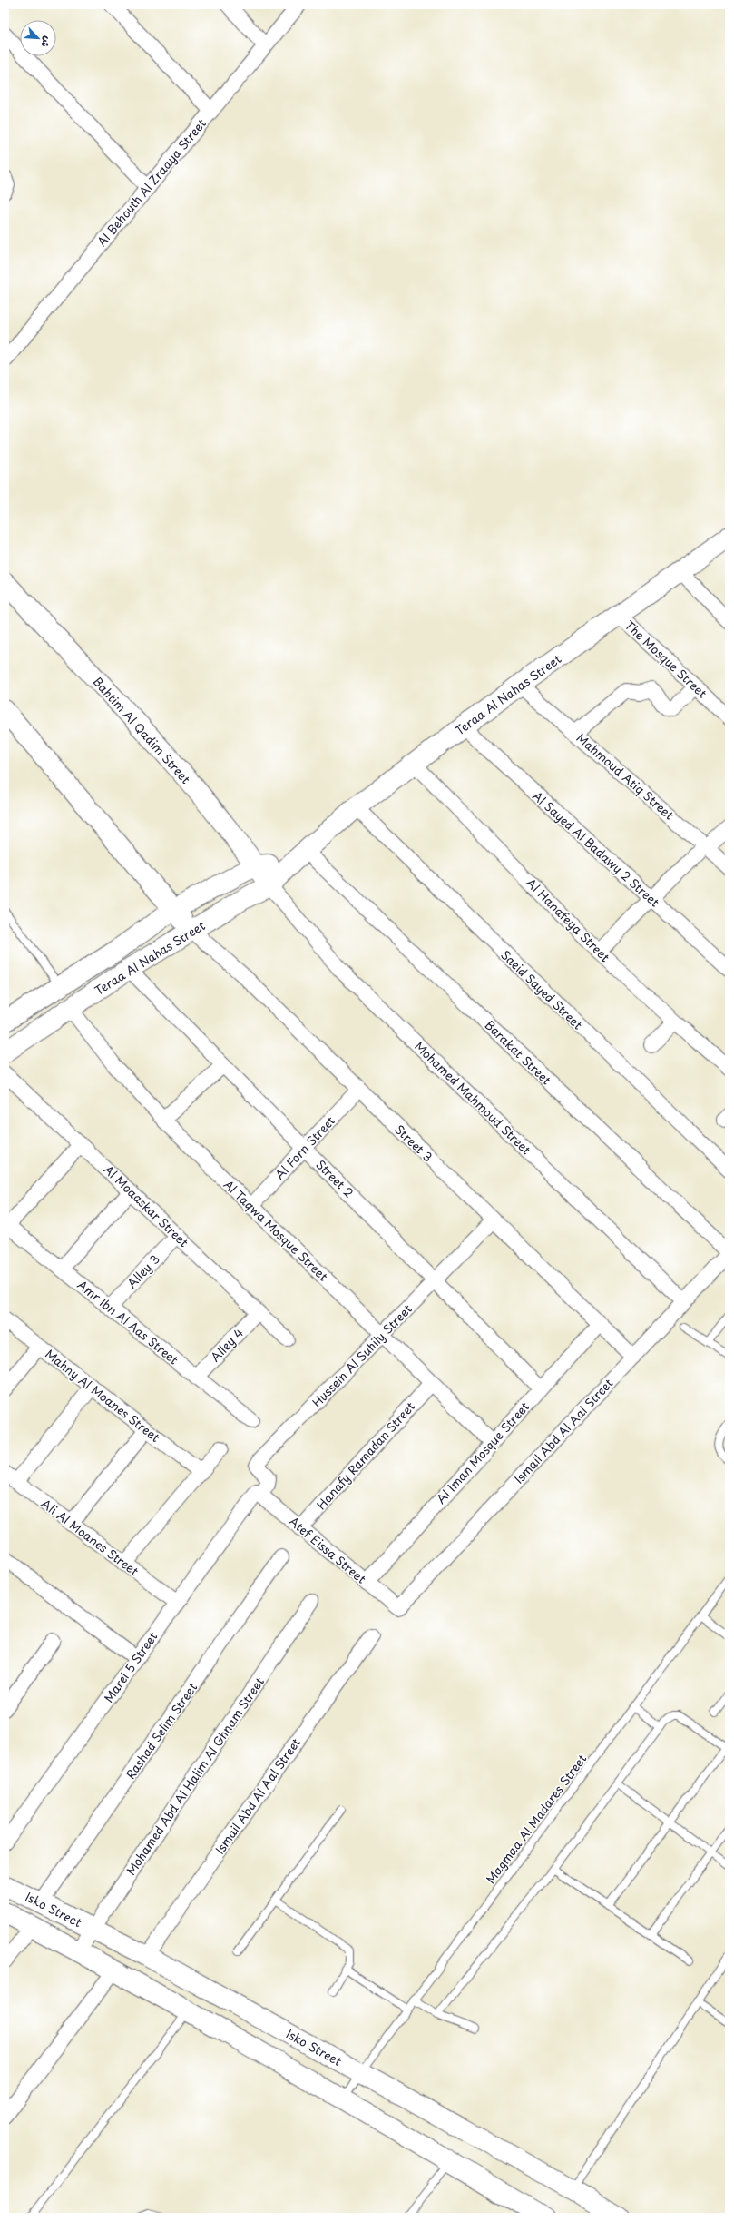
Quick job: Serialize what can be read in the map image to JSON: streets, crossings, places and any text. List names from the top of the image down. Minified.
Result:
{"streets":{"main road":["Teraa Al Nahas Street","Bahtim Al Qadim Street","Isko Street"],"street":["Al Behouth Al Zraaya Street","The Mosque Street","Mahmoud Atiq Street","Al Sayed Al Badawy 2 Street","Al Hanafeya Street","Saeid Sayed Street","Barakat Street","Mohamed Mahmoud Street","Street 3","Al Forn Street","Street 2","Al Moaaskar Street","Al Taqwa Mosque Street","Alley 3","Amr Ibn Al Aas Street","Alley 4","Hussein Al Suhily Street","Mahny Al Moanes Street","Ismail Abd Al Aal Street","Al Iman Mosque Street","Hanafy Ramadan Street","Ali Al Moanes Street","Atef Eissa Street","Marei 5 Street","Rashad Selim Street","Mohamed Abd Al Halim Al Ghnam Street"],"lane":["Magmaa Al Madares Street"]},"crossings":[["The Mosque Street","Teraa Al Nahas Street"],["Teraa Al Nahas Street","Bahtim Al Qadim Street"],["Teraa Al Nahas Street","Mahmoud Atiq Street"],["Teraa Al Nahas Street","Al Sayed Al Badawy 2 Street"],["Teraa Al Nahas Street","Al Hanafeya Street"],["Teraa Al Nahas Street","Saeid Sayed Street"],["Teraa Al Nahas Street","Barakat Street"],["Teraa Al Nahas Street","Mohamed Mahmoud Street"],["Teraa Al Nahas Street","Street 3"],["Teraa Al Nahas Street","Street 2"],["Teraa Al Nahas Street","Al Taqwa Mosque Street"],["Bahtim Al Qadim Street","Mohamed Mahmoud Street"],["Barakat Street","Ismail Abd Al Aal Street"],["Mohamed Mahmoud Street","Ismail Abd Al Aal Street"],["Street 3","Al Forn Street"],["Street 3","Hussein Al Suhily Street"],["Street 3","Ismail Abd Al Aal Street"],["Street 3","Al Iman Mosque Street"],["Al Forn Street","Street 2"],["Al Forn Street","Al Taqwa Mosque Street"],["Street 2","Hussein Al Suhily Street"],["Street 2","Al Iman Mosque Street"],["Al Moaaskar Street","Alley 3"],["Al Moaaskar Street","Alley 4"],["Al Taqwa Mosque Street","Hussein Al Suhily Street"],["Al Taqwa Mosque Street","Al Iman Mosque Street"],["Al Taqwa Mosque Street","Hanafy Ramadan Street"],["Alley 3","Amr Ibn Al Aas Street"],["Amr Ibn Al Aas Street","Alley 4"],["Hussein Al Suhily Street","Atef Eissa Street"],["Hussein Al Suhily Street","Marei 5 Street"],["Ismail Abd Al Aal Street","Atef Eissa Street"],["Ismail Abd Al Aal Street","Isko Street"],["Al Iman Mosque Street","Atef Eissa Street"],["Hanafy Ramadan Street","Atef Eissa Street"],["Ali Al Moanes Street","Marei 5 Street"],["Atef Eissa Street","Marei 5 Street"],["Rashad Selim Street","Isko Street"],["Mohamed Abd Al Halim Al Ghnam Street","Isko Street"],["Magmaa Al Madares Street","Isko Street"]],"north":"bottom right"}
